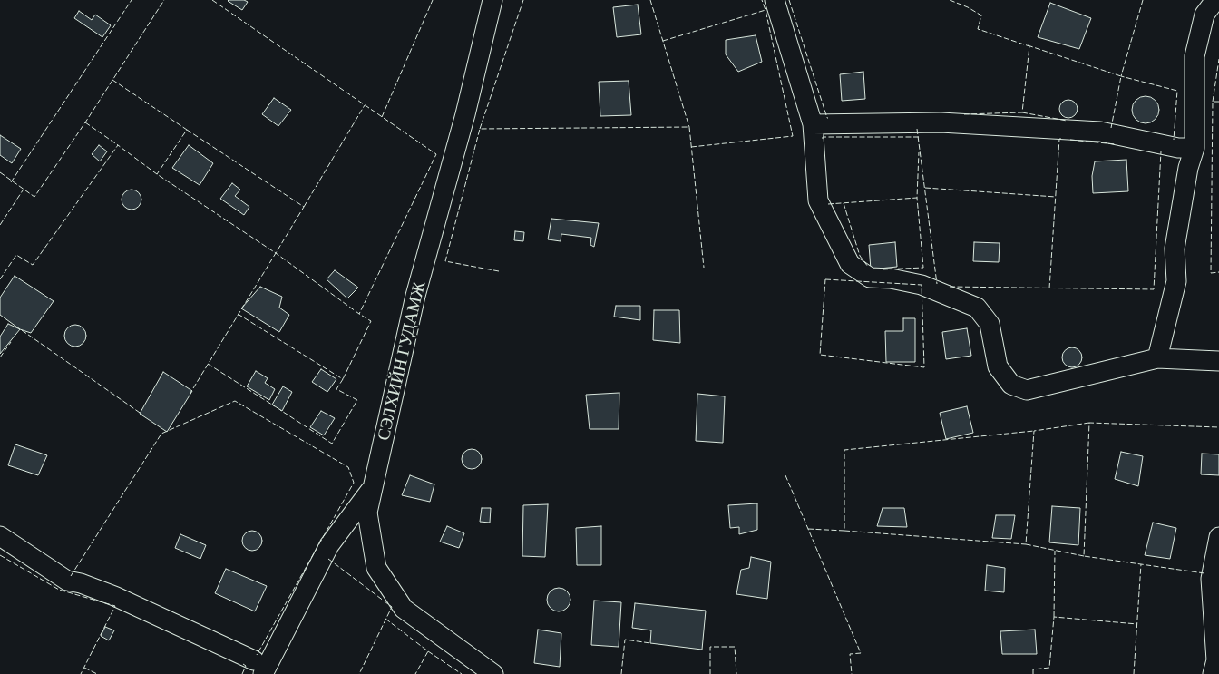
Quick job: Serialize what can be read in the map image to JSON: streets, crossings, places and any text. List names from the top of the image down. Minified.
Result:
{"streets":{"street":["СЭЛХИЙН ГУДАМЖ"]}}
